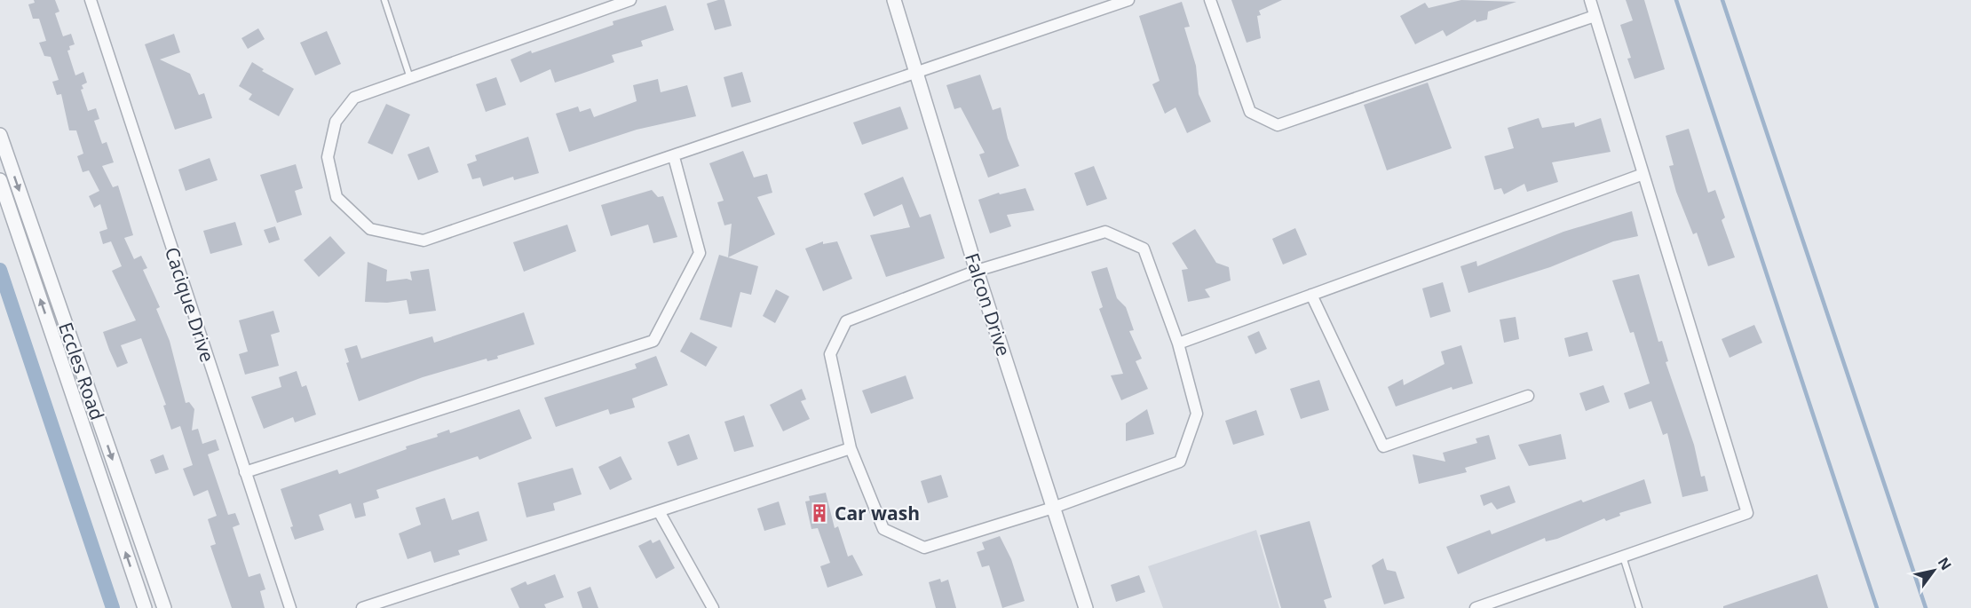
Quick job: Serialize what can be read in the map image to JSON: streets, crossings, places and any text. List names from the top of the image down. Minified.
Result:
{"streets":{"street":["Cacique Drive","Falcon Drive","Eccles Road"]},"places":{"building":["Car wash"]},"north":"top right"}
